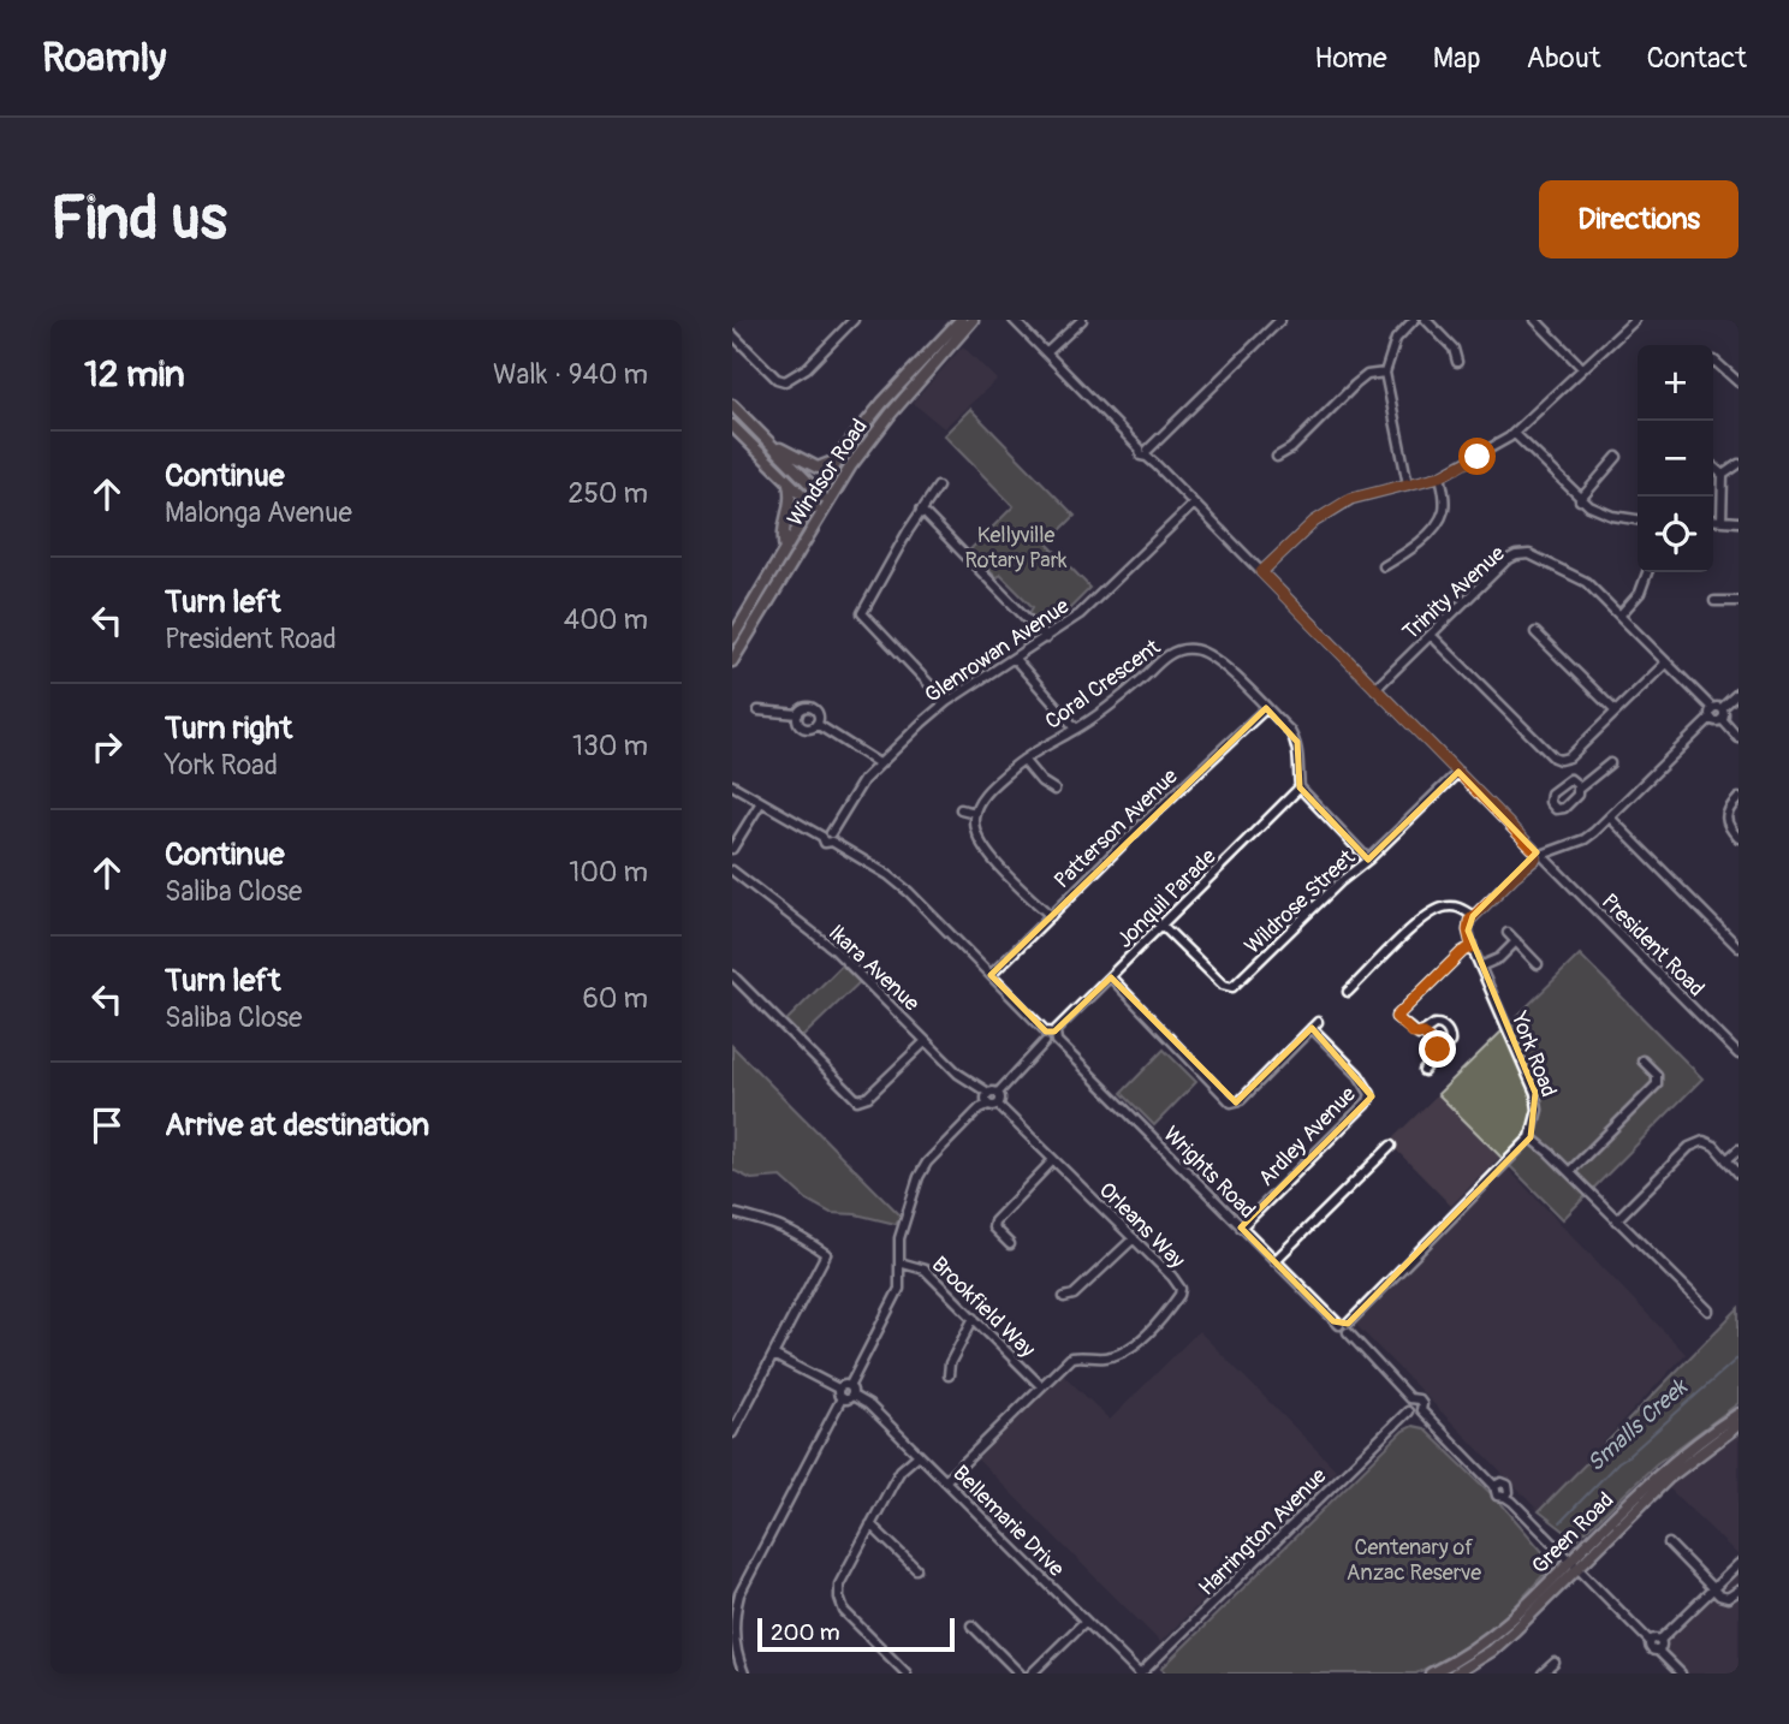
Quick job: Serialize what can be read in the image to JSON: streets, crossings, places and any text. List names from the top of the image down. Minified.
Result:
{"streets":{"main road":["Windsor Road","Green Road"],"street":["Trinity Avenue","Glenrowan Avenue","Coral Crescent","Patterson Avenue","Jonquil Parade","Wildrose Street","President Road","Ikara Avenue","York Road","Ardley Avenue","Wrights Road","Orleans Way","Brookfield Way","Bellemarie Drive","Harrington Avenue"]},"crossings":[["Trinity Avenue","President Road"],["Glenrowan Avenue","President Road"],["Glenrowan Avenue","Wrights Road"],["Coral Crescent","Patterson Avenue"],["Coral Crescent","Jonquil Parade"],["Patterson Avenue","Wrights Road"],["Jonquil Parade","Wildrose Street"],["Jonquil Parade","Ardley Avenue"],["Jonquil Parade","Wrights Road"],["Wildrose Street","President Road"],["Ardley Avenue","Wrights Road"],["Wrights Road","Harrington Avenue"],["Orleans Way","Brookfield Way"],["Orleans Way","Bellemarie Drive"],["Bellemarie Drive","Harrington Avenue"]],"water":["Smalls Creek"],"parks":["Kellyville Rotary Park","Centenary of Anzac Reserve"],"scale_bar":"200 m","page":{"header":"Roamly","nav":["Home","Map","About","Contact"],"buttons":"Directions","title":"Find us","heading":["12 min","Walk · 940 m"],"map_buttons":["+","−"],"list":[["Continue","Malonga Avenue","250 m"],["Turn left","President Road","400 m"],["Turn right","York Road","130 m"],["Continue","Saliba Close","100 m"],["Turn left","Saliba Close","60 m"],"Arrive at destination"],"scale":"200 m"}}
